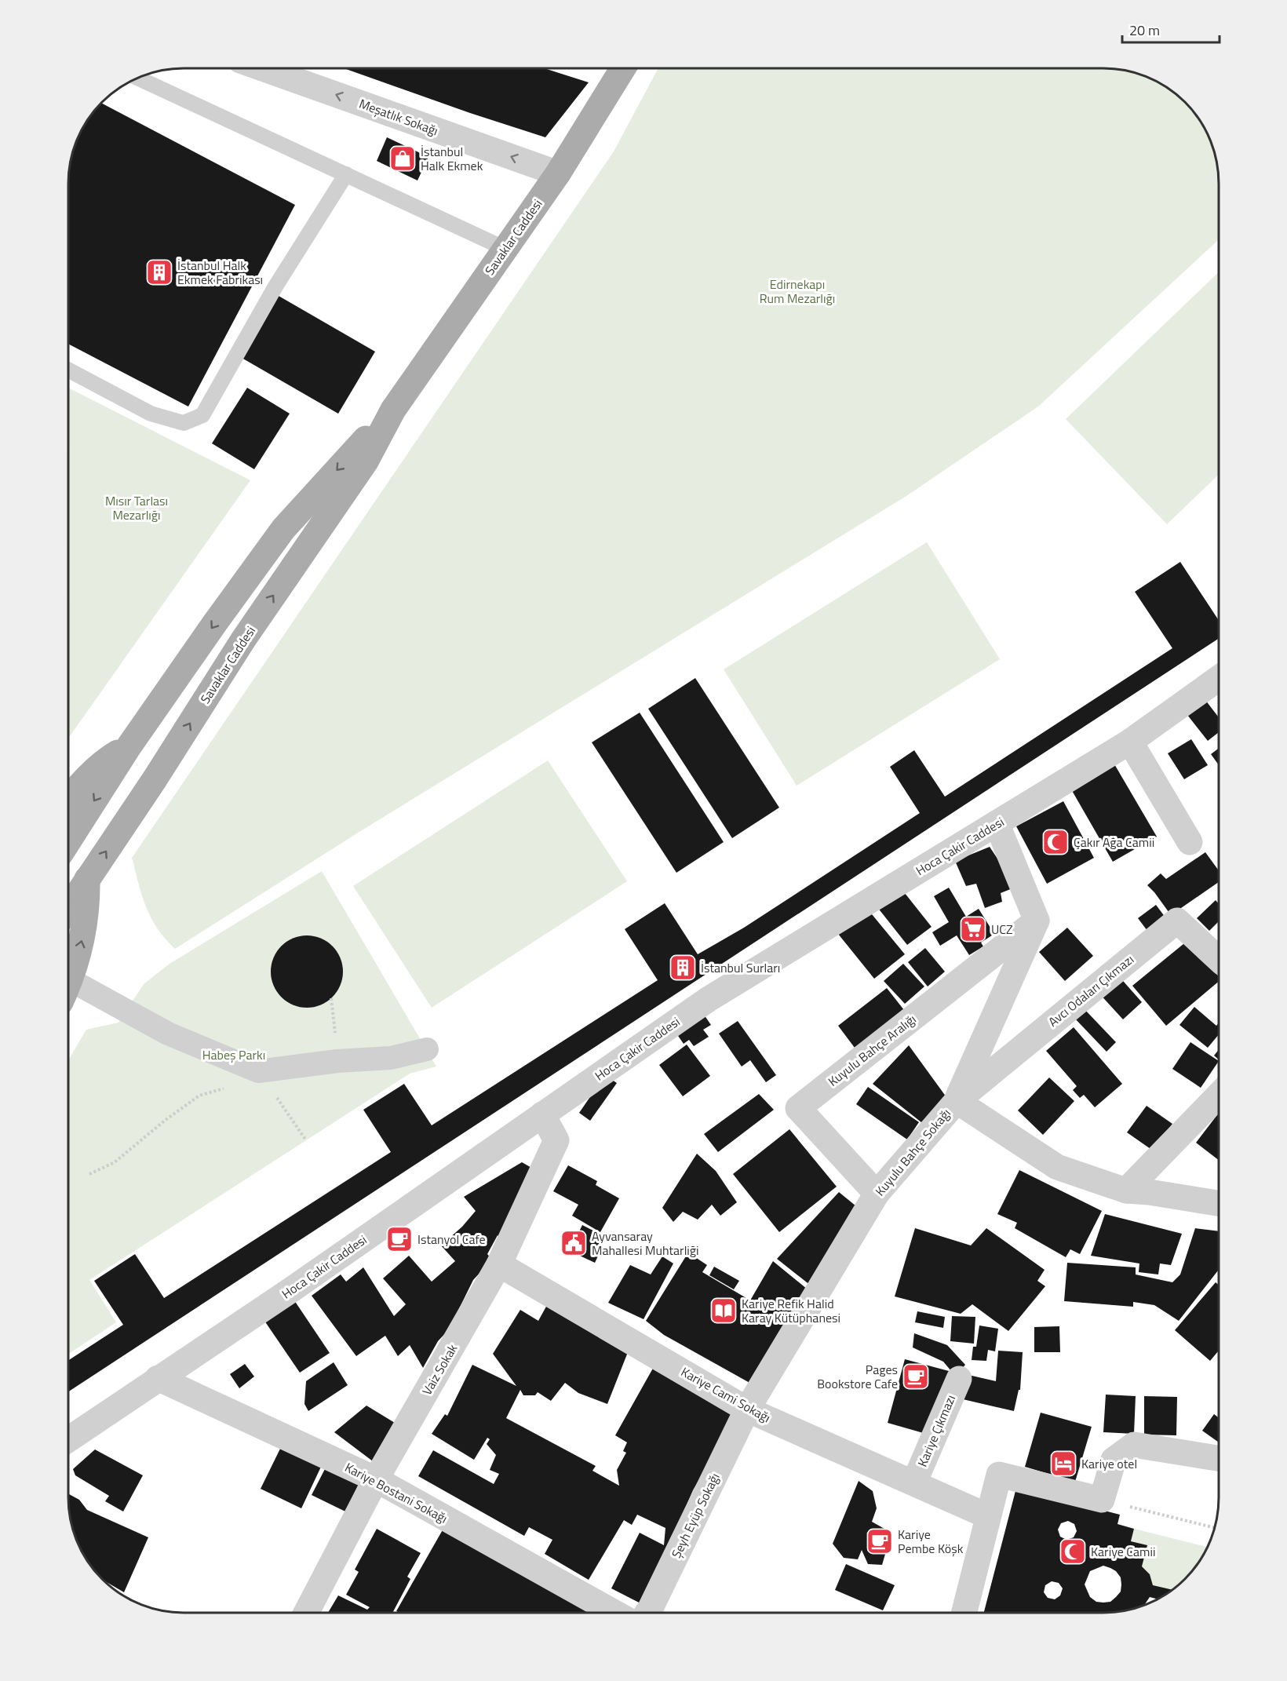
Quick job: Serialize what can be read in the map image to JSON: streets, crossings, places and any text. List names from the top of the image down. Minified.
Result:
{"streets":{"main road":["Savaklar Caddesi"],"street":["Meşatlık Sokağı","Hoca Çakir Caddesi","Avcı Odaları Çıkmazı","Kuyulu Bahçe Aralığı","Kuyulu Bahçe Sokağı","Vaiz Sokak","Kariye Cami Sokağı","Kariye Çıkmazı","Kariye Bostani Sokağı","Şeyh Eyüp Sokağı"]},"crossings":[["Meşatlık Sokağı","Savaklar Caddesi"],["Hoca Çakir Caddesi","Vaiz Sokak"],["Hoca Çakir Caddesi","Kariye Bostani Sokağı"],["Avcı Odaları Çıkmazı","Kuyulu Bahçe Sokağı"],["Kuyulu Bahçe Aralığı","Kuyulu Bahçe Sokağı"],["Kuyulu Bahçe Sokağı","Kariye Cami Sokağı"],["Kuyulu Bahçe Sokağı","Şeyh Eyüp Sokağı"],["Vaiz Sokak","Kariye Cami Sokağı"],["Vaiz Sokak","Kariye Bostani Sokağı"],["Kariye Cami Sokağı","Kariye Çıkmazı"],["Kariye Cami Sokağı","Şeyh Eyüp Sokağı"]],"one_way":["Meşatlık Sokağı"],"parks":["Edirnekapı Rum Mezarlığı","Mısır Tarlası Mezarlığı","Habeş Parkı"],"places":{"shop":["İstanbul Halk Ekmek"],"building":["İstanbul Halk Ekmek Fabrikası","İstanbul Surları"],"mosque":["Çakır Ağa Camii","Kariye Camii"],"supermarket":["UCZ"],"cafe":["Istanyol Cafe","Pages Bookstore Cafe","Kariye Pembe Köşk"],"public building":["Ayvansaray Mahallesi Muhtarliği"],"library":["Kariye Refik Halid Karay Kütüphanesi"],"hotel":["Kariye otel"]},"scale_bar":"20 m"}
